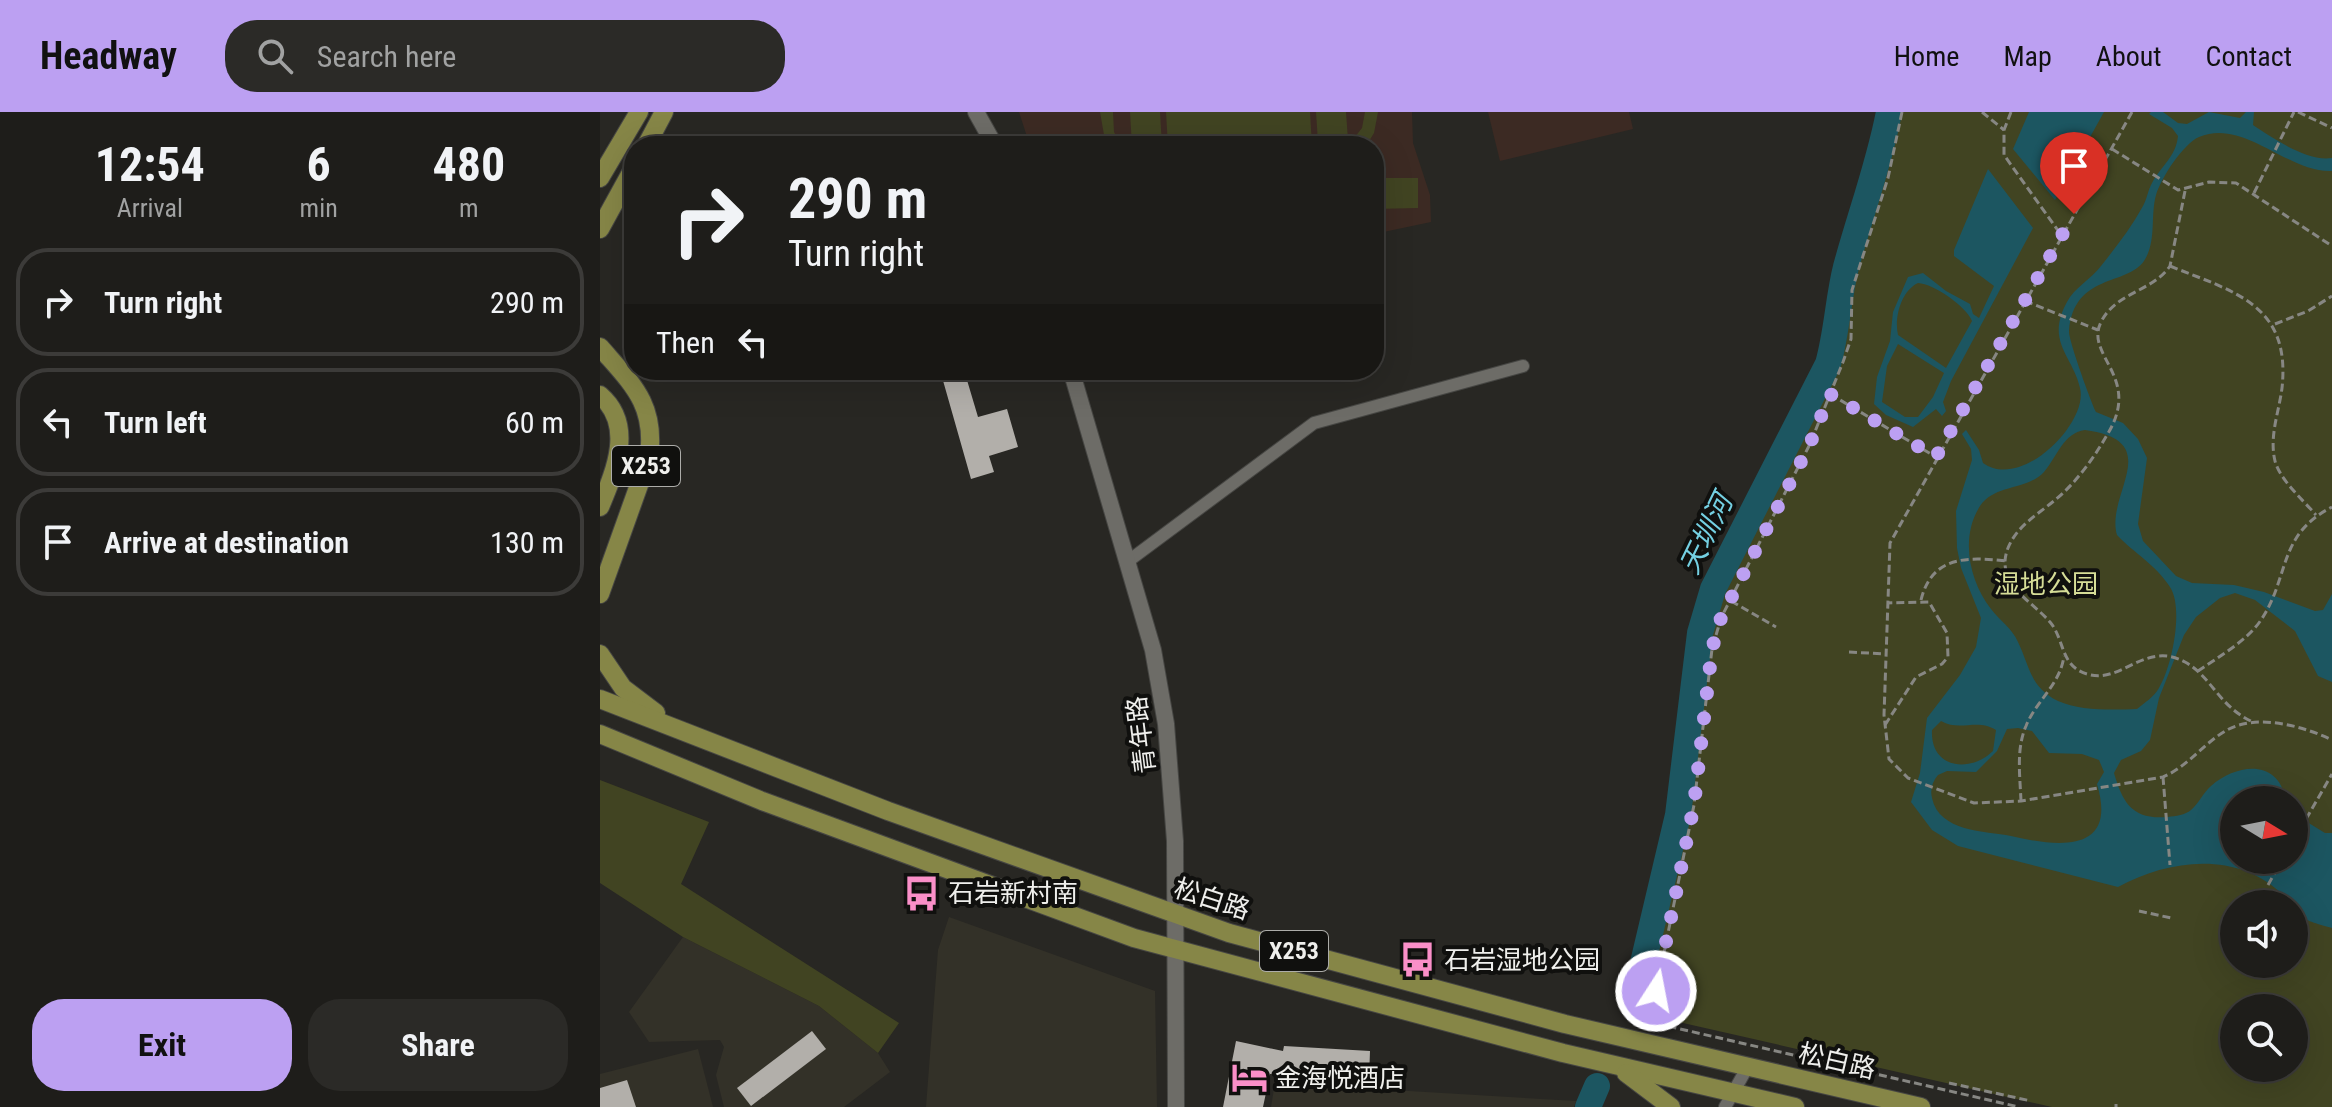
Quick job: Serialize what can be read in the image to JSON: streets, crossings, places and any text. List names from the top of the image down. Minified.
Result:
{"streets":{"main road":["X253","松白路"],"street":["青年路"]},"crossings":[["X253","松白路"],["青年路","松白路"]],"water":["天圳河"],"parks":["湿地公园"],"places":{"bus stop":["石岩新村南","石岩湿地公园"],"hotel":["金海悦酒店"]},"north":"right","page":{"header":"Headway","search":"Search here","nav":["Home","Map","About","Contact"],"eta":["12:54","Arrival","6","min","480","m"],"turn":["290 m","Turn right"],"list":[{"name":"Turn right","value":"290 m"},{"name":"Turn left","value":"60 m"},{"name":"Arrive at destination","value":"130 m"}],"then":"Then","buttons":["Exit","Share"]}}
